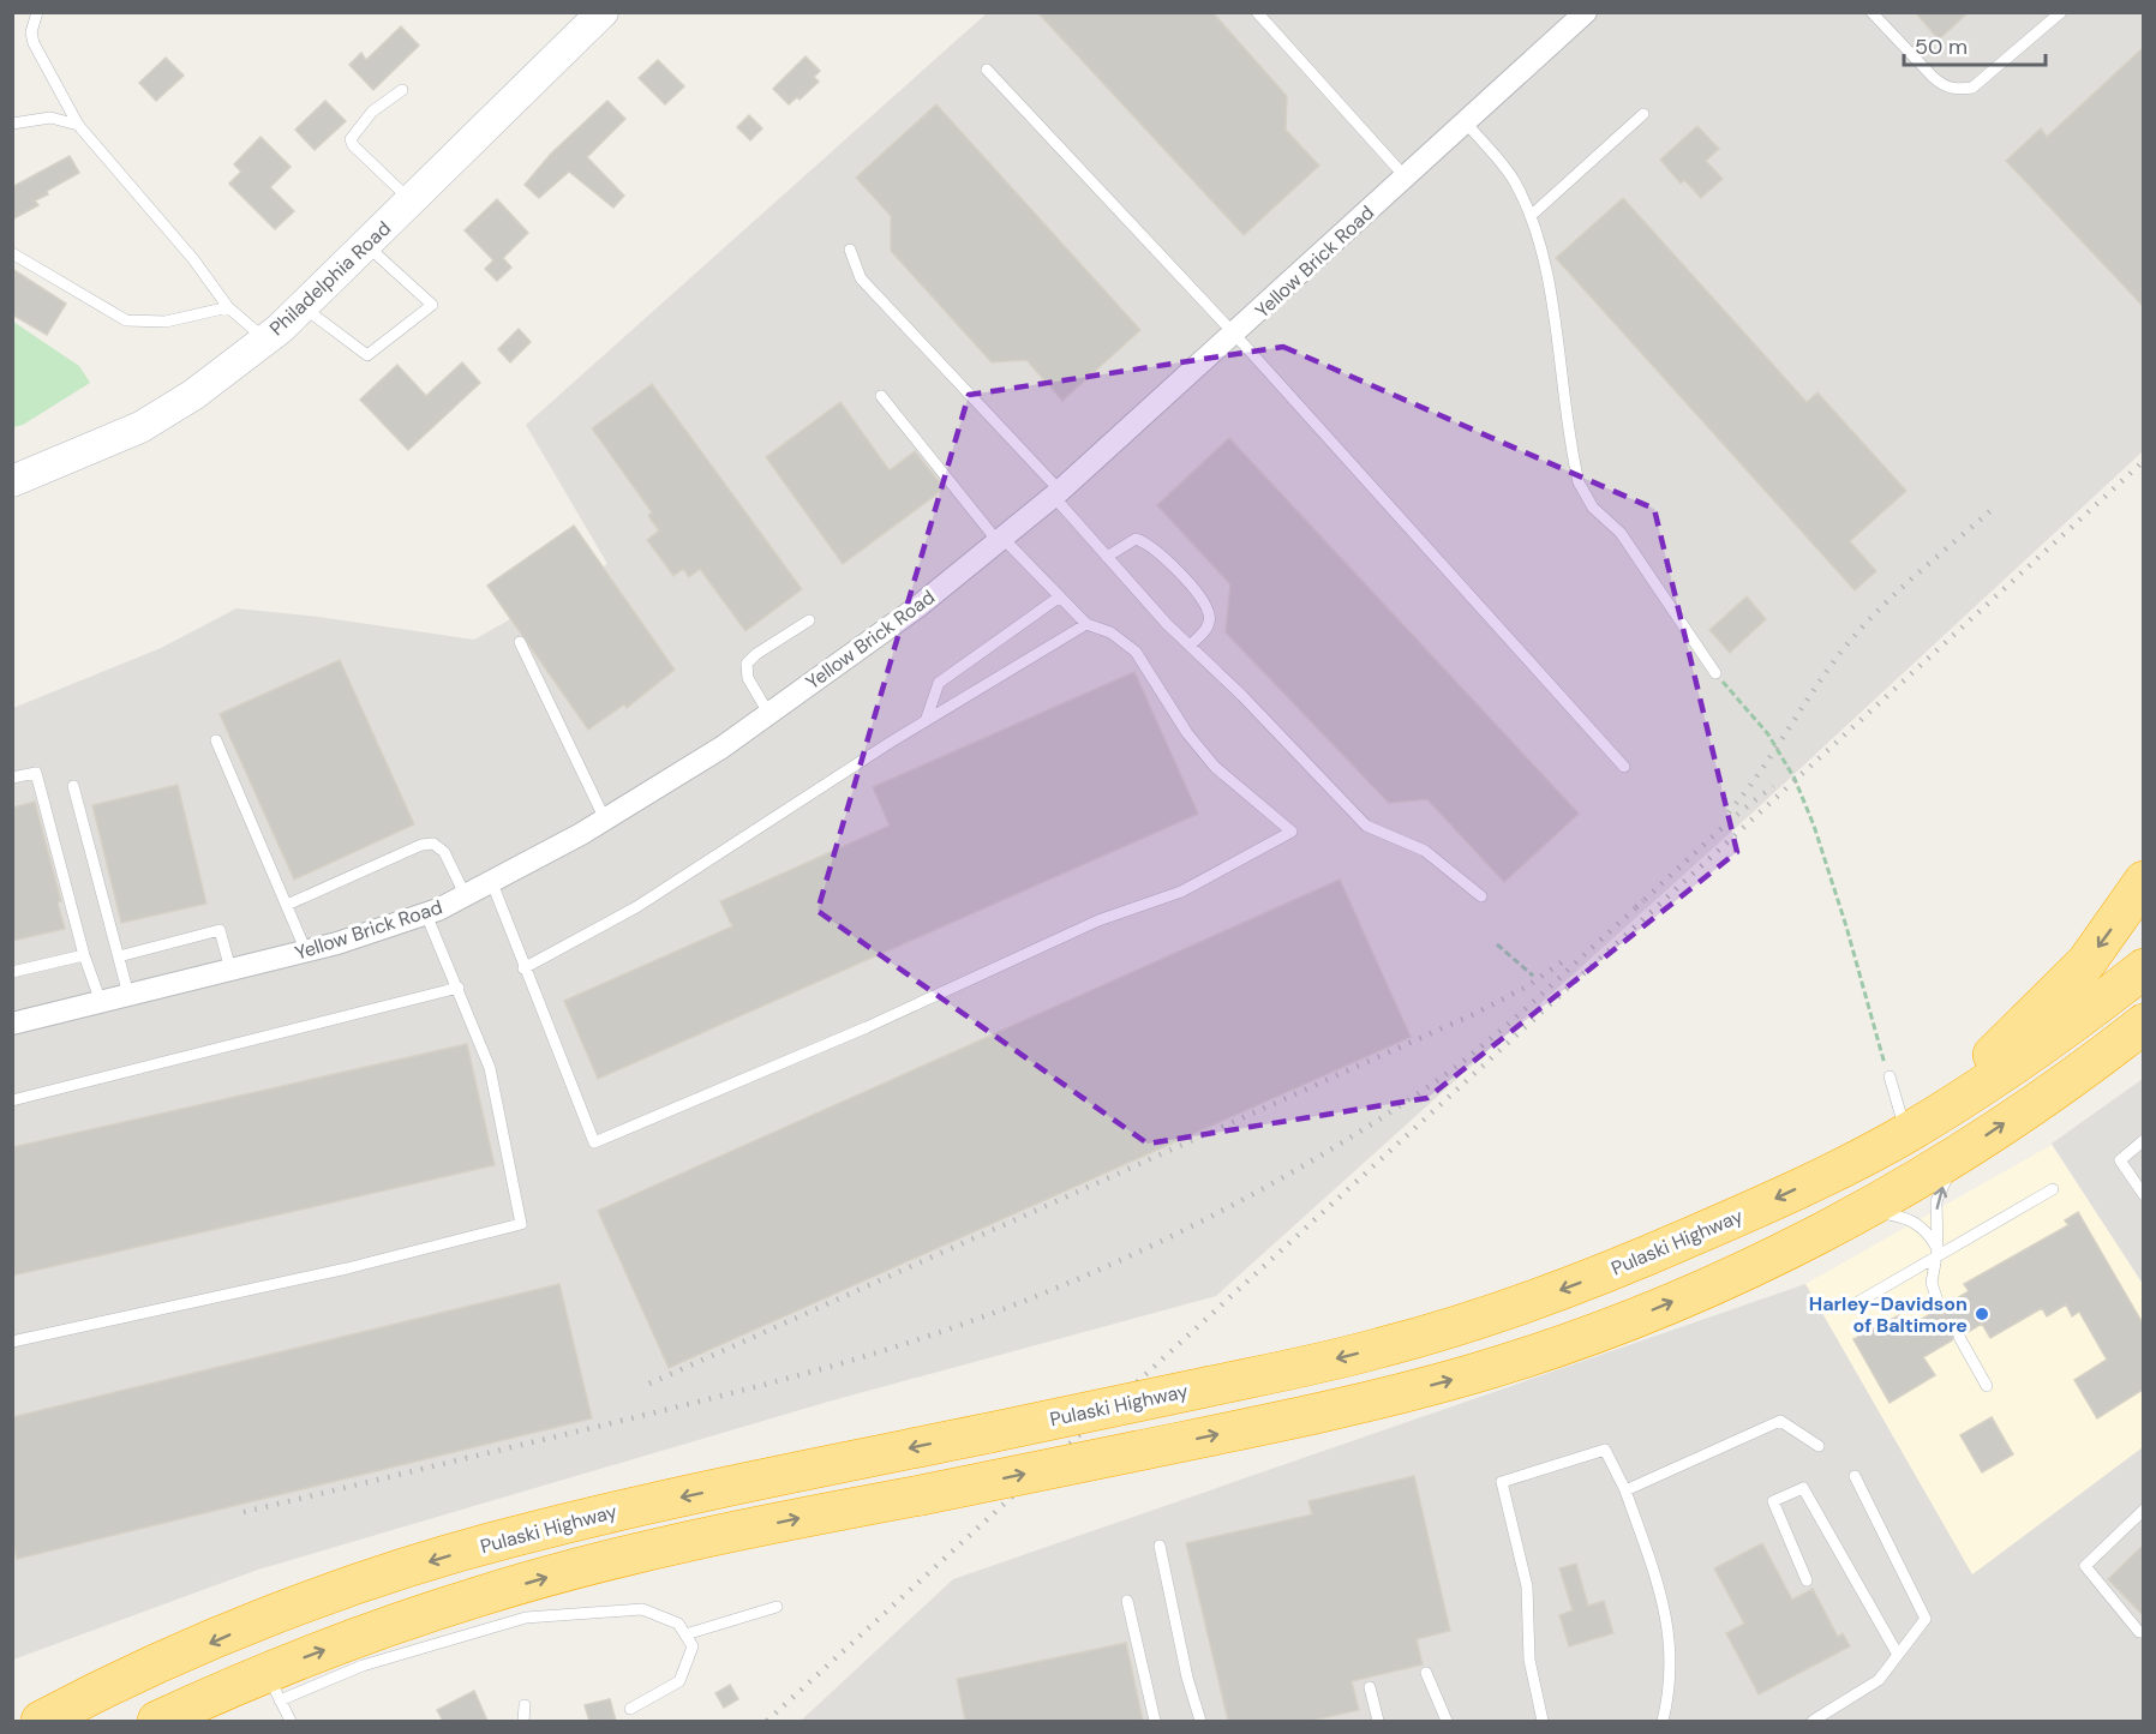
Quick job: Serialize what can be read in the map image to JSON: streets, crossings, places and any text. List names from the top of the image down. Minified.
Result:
{"streets":{"highway":["Pulaski Highway"],"main road":["Philadelphia Road"],"street":["Yellow Brick Road"]},"places":["Harley-Davidson of Baltimore"],"scale_bar":"50 m"}
